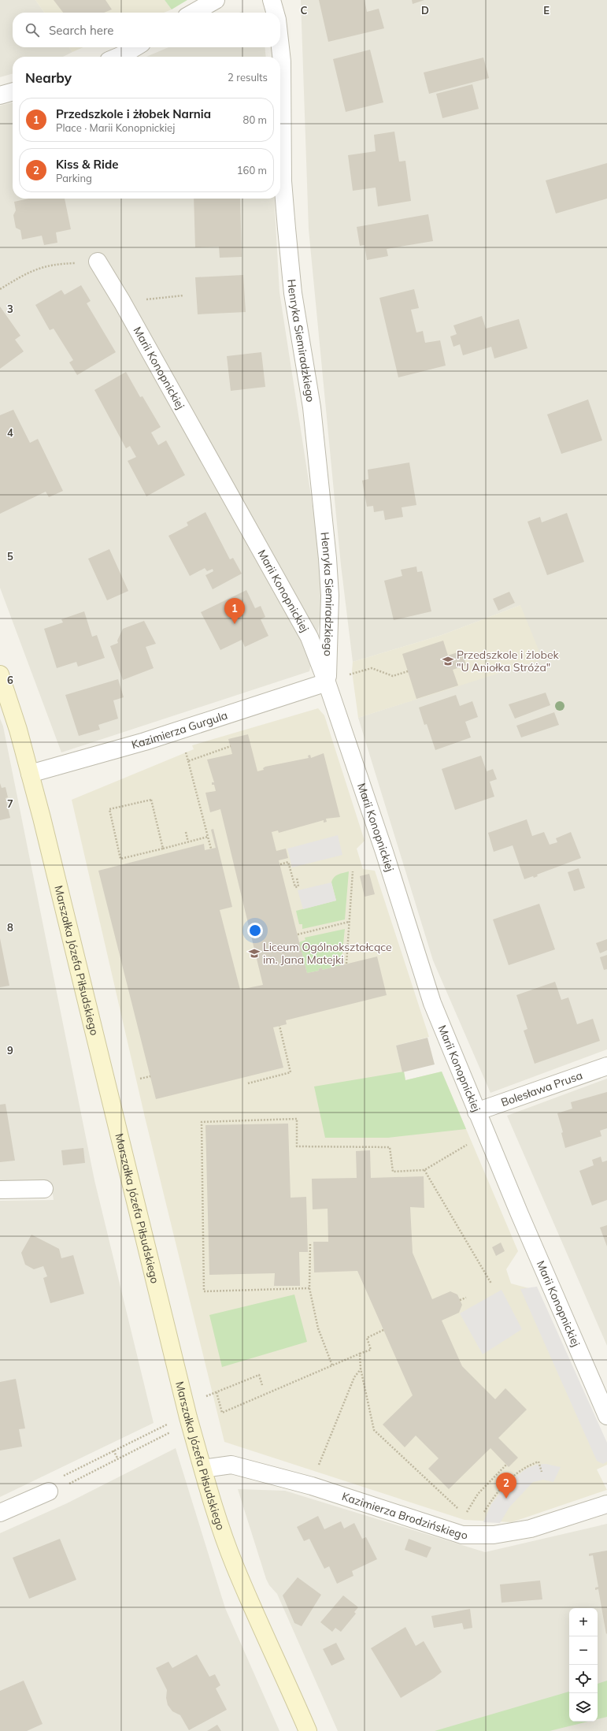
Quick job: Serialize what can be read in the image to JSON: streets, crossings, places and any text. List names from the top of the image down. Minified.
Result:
{"streets":{"main road":["Marszałka Józefa Piłsudskiego"],"street":["Henryka Siemiradzkiego","Marii Konopnickiej","Kazimierza Gurgula","Bolesława Prusa","Kazimierza Brodzińskiego"]},"crossings":[["Henryka Siemiradzkiego","Marii Konopnickiej"],["Henryka Siemiradzkiego","Kazimierza Gurgula"],["Marii Konopnickiej","Kazimierza Gurgula"],["Marii Konopnickiej","Bolesława Prusa"],["Kazimierza Gurgula","Marszałka Józefa Piłsudskiego"],["Marszałka Józefa Piłsudskiego","Kazimierza Brodzińskiego"]],"places":{"school or university":["Przedszkole i żlobek \"U Aniołka Stróża\"","Liceum Ogólnokształcące im. Jana Matejki"]},"page":{"search":"Search here","heading":["Nearby","2 results"],"list":[{"mark":"1","name":"Przedszkole i żłobek Narnia","note":"Place · Marii Konopnickiej","value":"80 m"},{"mark":"2","name":"Kiss & Ride","note":"Parking","value":"160 m"}],"pins":["1","2"],"map_buttons":["+","−"]},"grid":{"columns":["C","D","E"],"rows":["3","4","5","6","7","8","9"]}}
